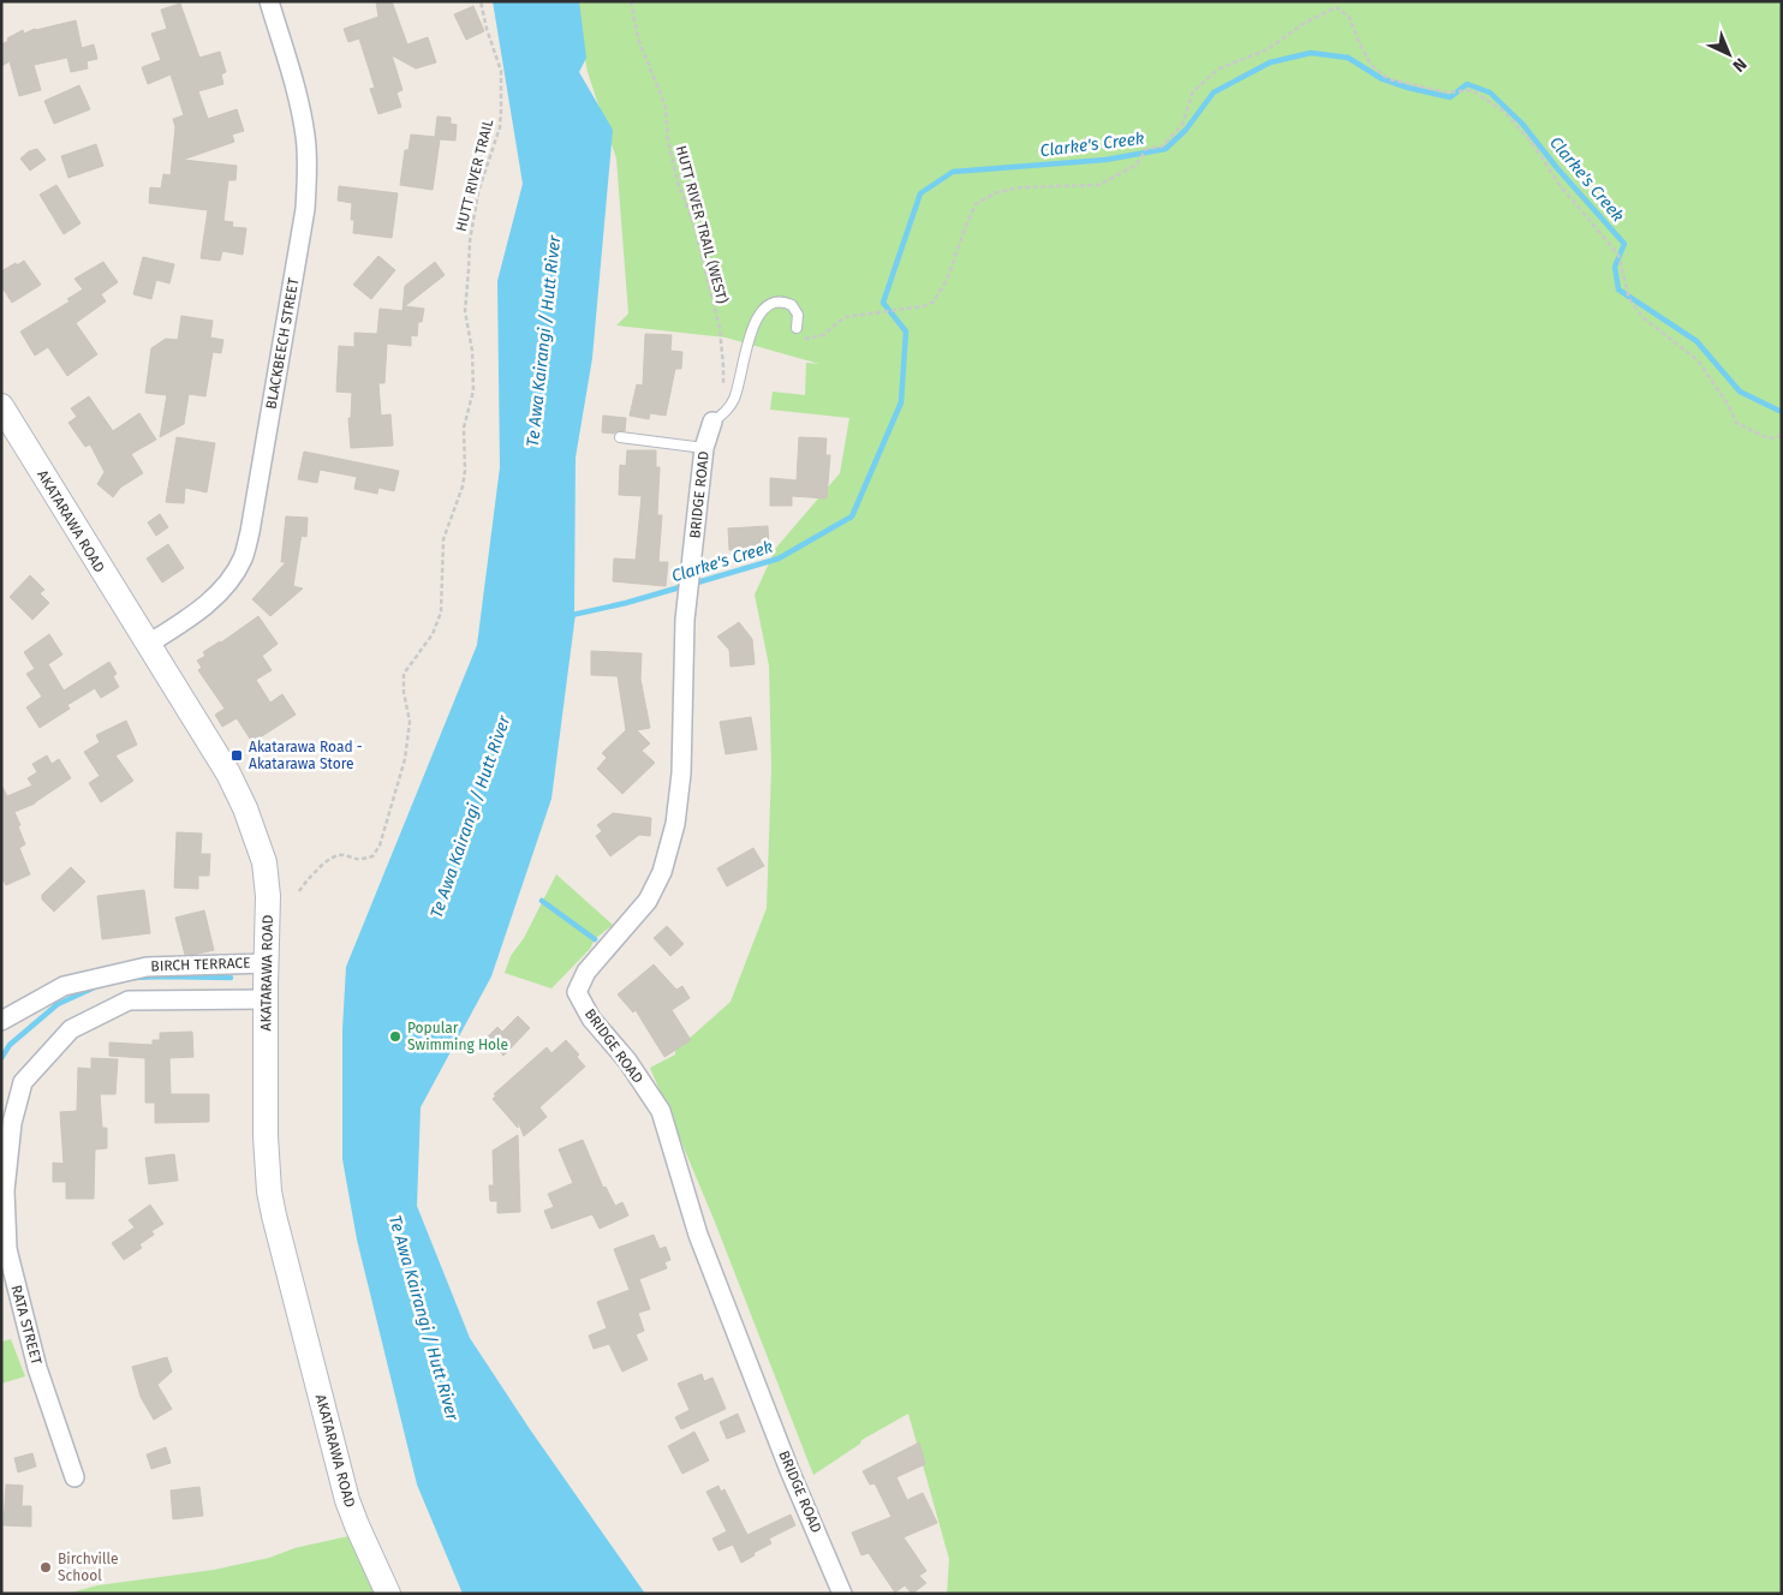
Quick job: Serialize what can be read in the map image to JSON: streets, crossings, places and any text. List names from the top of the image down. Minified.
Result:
{"streets":{"street":["BLACKBEECH STREET","BRIDGE ROAD","AKATARAWA ROAD","BIRCH TERRACE","RATA STREET"],"path":["HUTT RIVER TRAIL","HUTT RIVER TRAIL (WEST)"]},"crossings":[["BLACKBEECH STREET","AKATARAWA ROAD"],["AKATARAWA ROAD","BIRCH TERRACE"],["AKATARAWA ROAD","RATA STREET"]],"water":["Clarke's Creek","Te Awa Kairangi / Hutt River"],"places":{"transit":["Akatarawa Road - Akatarawa Store"],"other":["Popular Swimming Hole","Birchville School"]},"north":"bottom right"}
